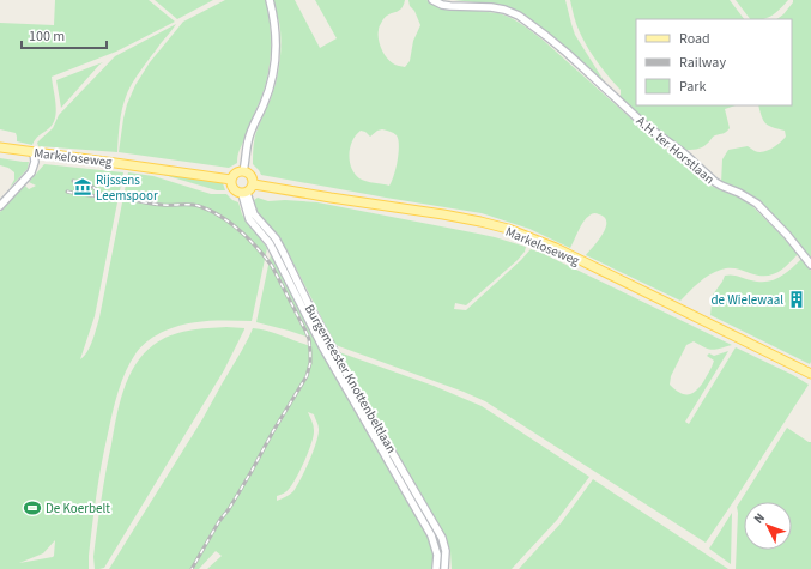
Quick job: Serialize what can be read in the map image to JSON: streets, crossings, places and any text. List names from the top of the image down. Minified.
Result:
{"streets":{"main road":["Markeloseweg"],"street":["A.H. ter Horstlaan","Burgemeester Knottenbeltlaan"]},"crossings":[["Markeloseweg","Burgemeester Knottenbeltlaan"]],"places":{"museum":["Rijssens Leemspoor"],"building":["de Wielewaal"],"sports":["De Koerbelt"]},"legend":["Road","Railway","Park"],"scale_bar":"100 m","north":"top left"}
